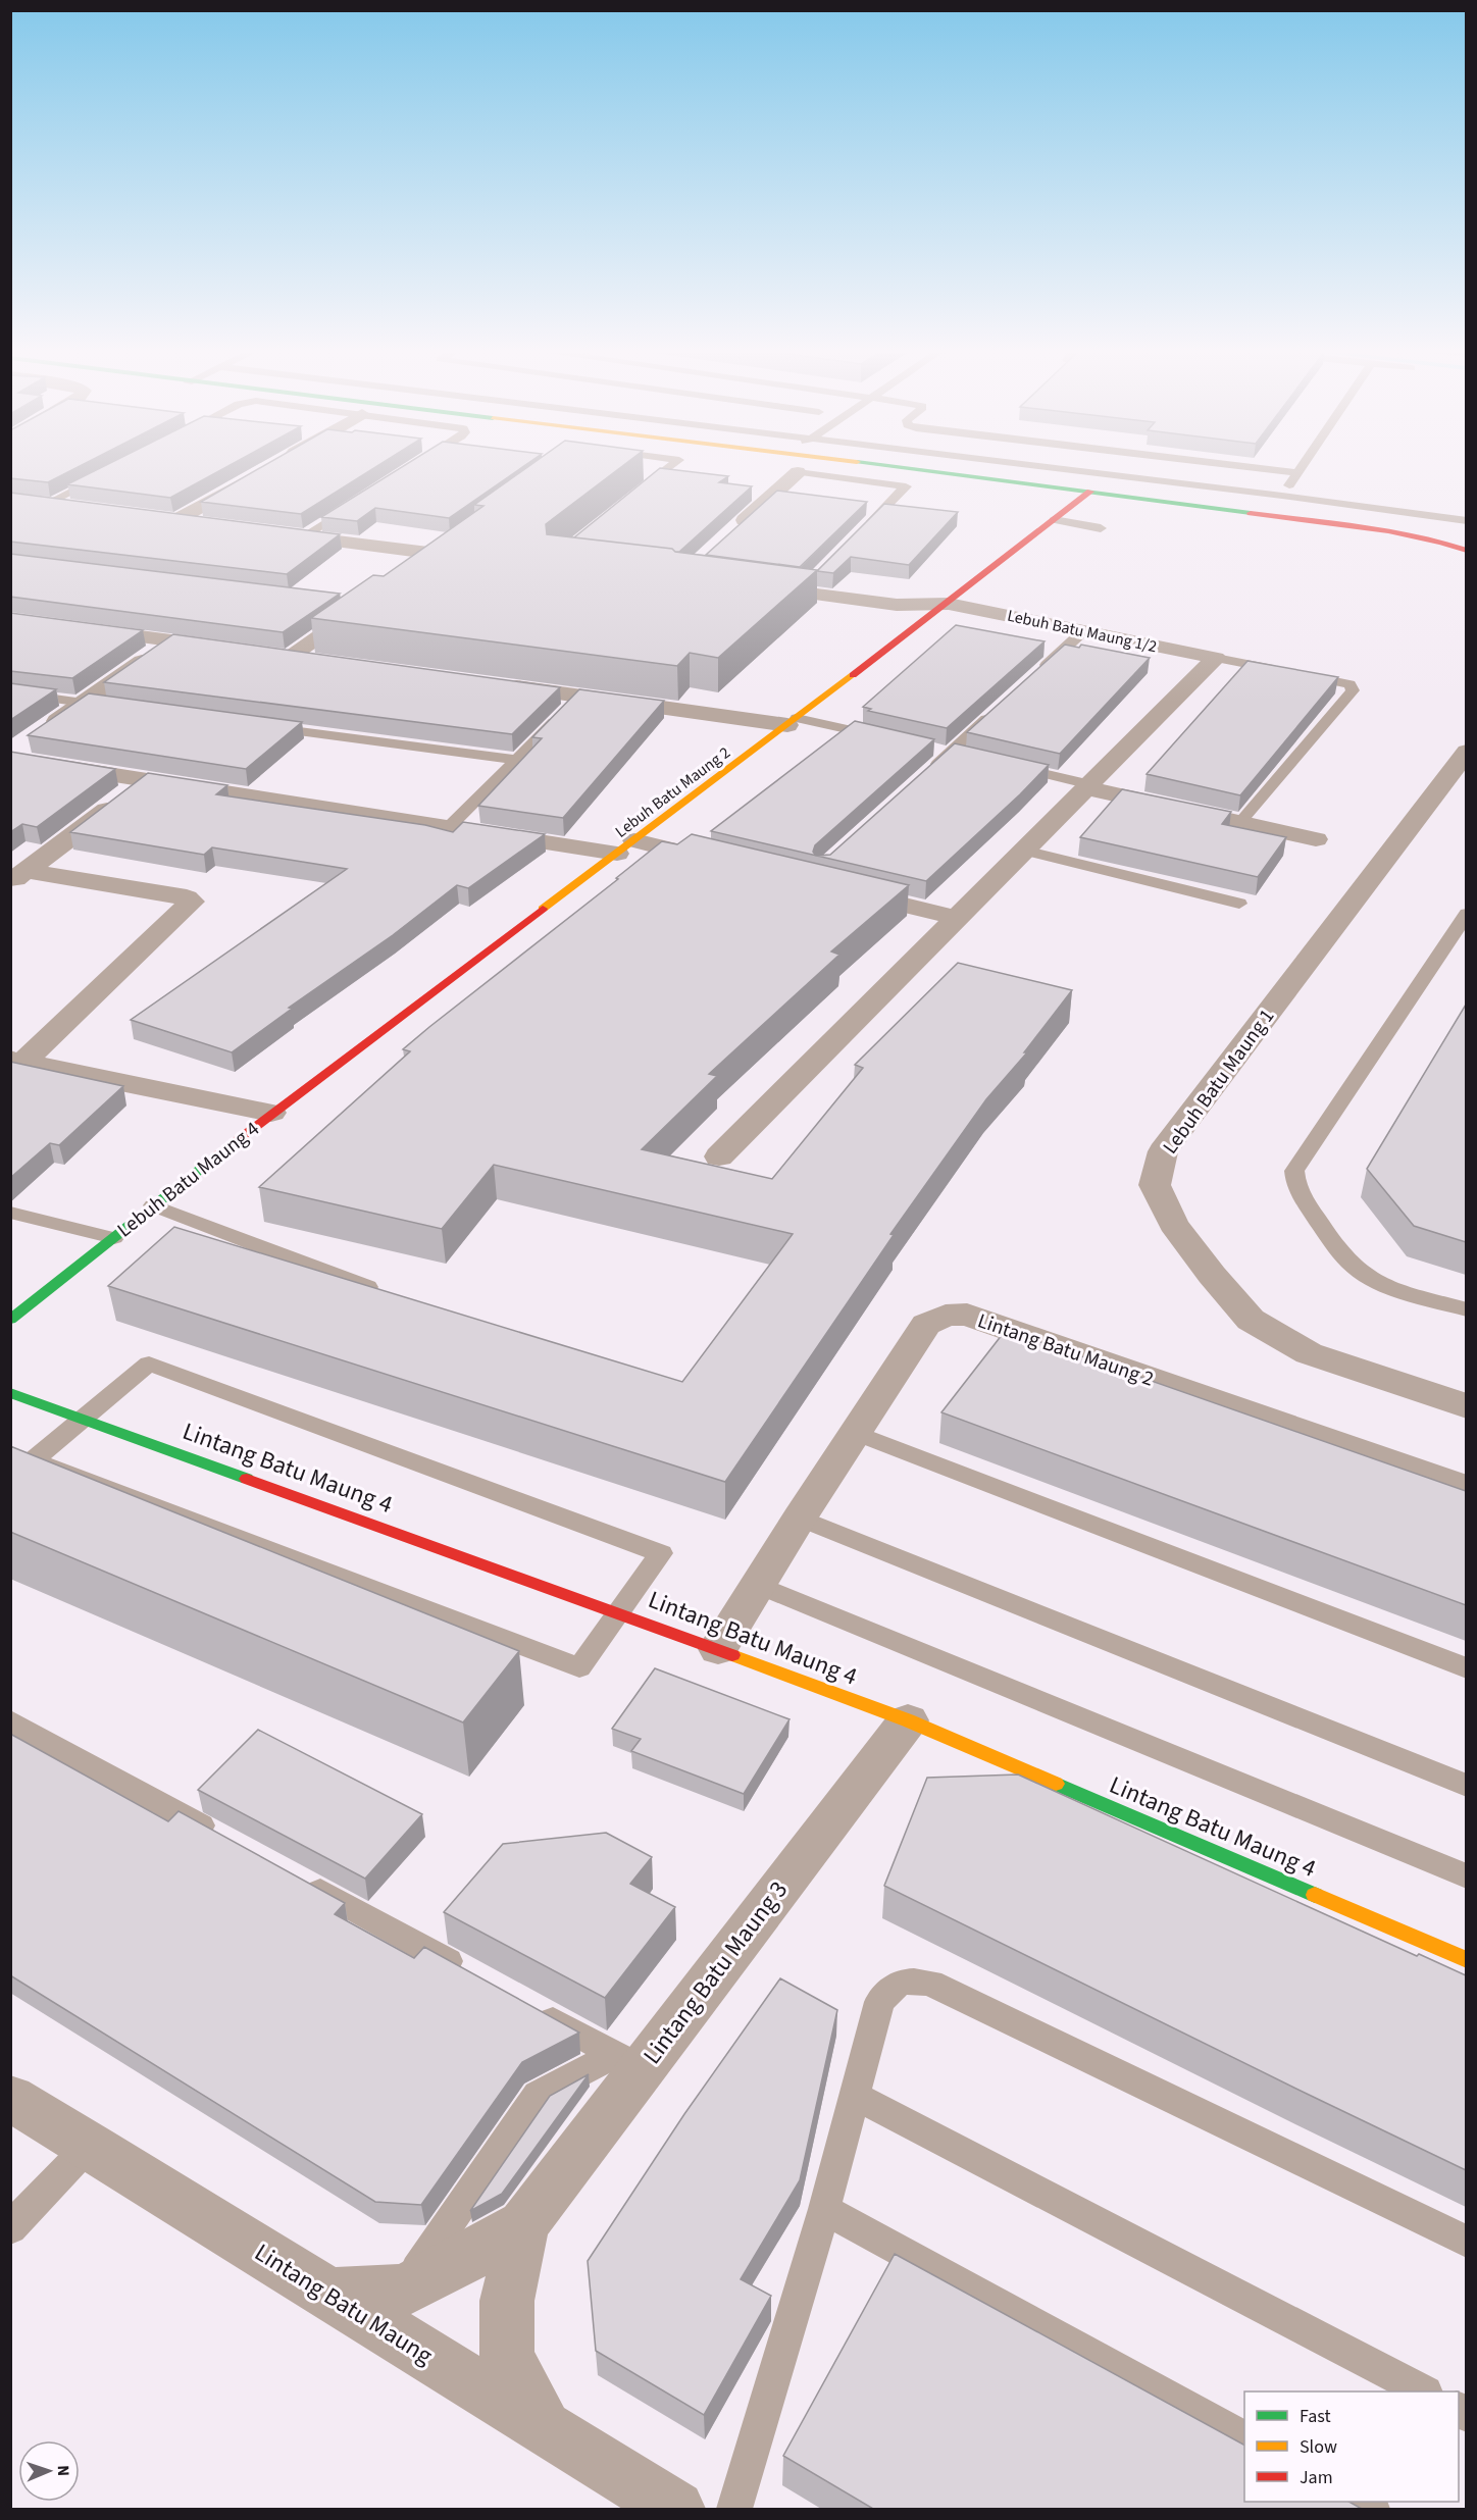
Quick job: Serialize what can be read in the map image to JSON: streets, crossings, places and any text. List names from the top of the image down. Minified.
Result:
{"streets":{"street":["Lebuh Batu Maung 1/2","Lebuh Batu Maung 2","Lebuh Batu Maung 1","Lebuh Batu Maung 4","Lintang Batu Maung 2","Lintang Batu Maung 4","Lintang Batu Maung 3","Lintang Batu Maung"]},"crossings":[["Lebuh Batu Maung 1/2","Lebuh Batu Maung 2"],["Lebuh Batu Maung 2","Lebuh Batu Maung 4"],["Lintang Batu Maung 2","Lintang Batu Maung 4"],["Lintang Batu Maung 4","Lintang Batu Maung 3"],["Lintang Batu Maung 3","Lintang Batu Maung"]],"legend":["Fast","Slow","Jam"],"north":"right"}
